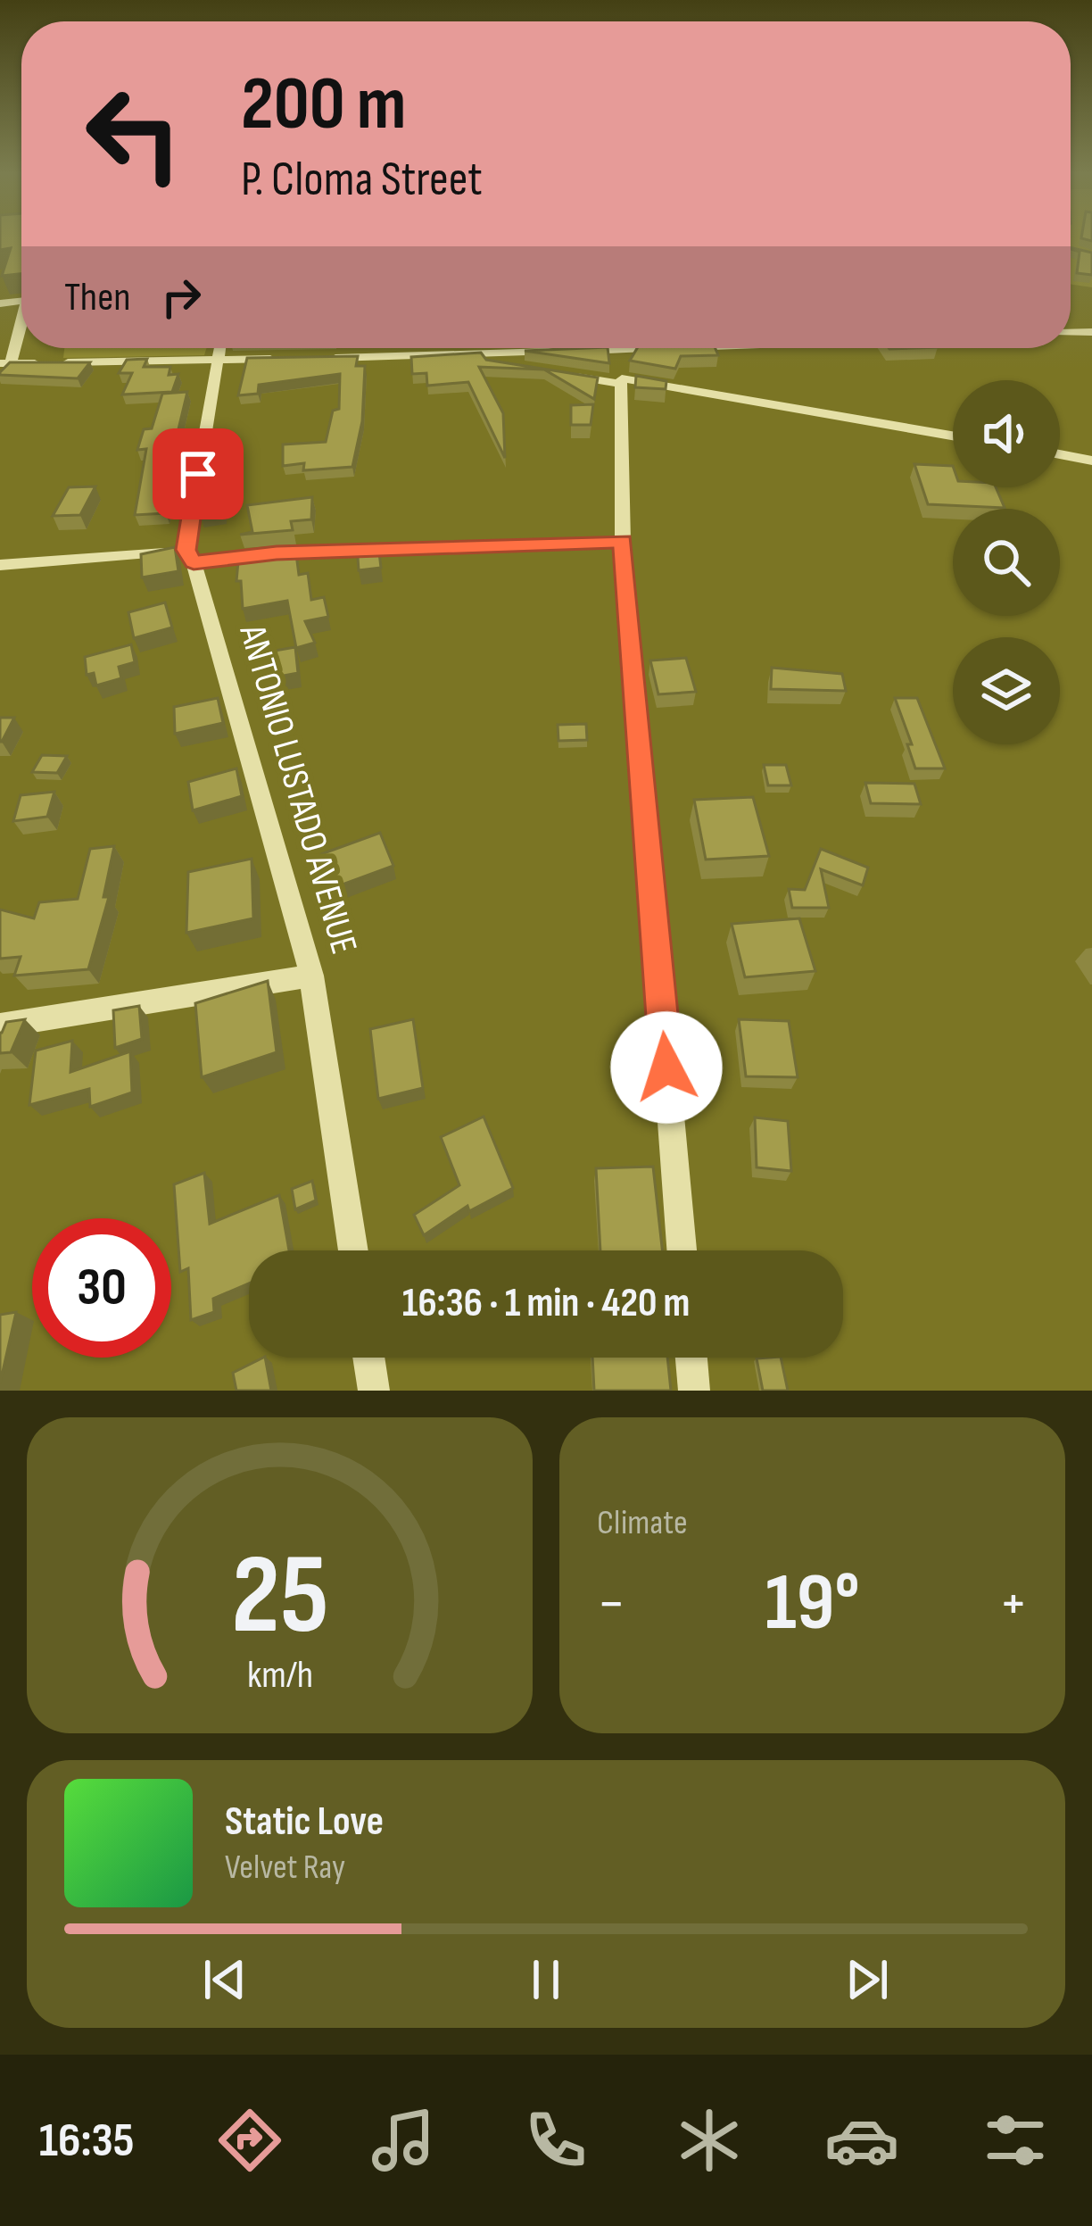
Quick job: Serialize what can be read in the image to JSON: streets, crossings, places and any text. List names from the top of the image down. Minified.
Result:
{"streets":{"street":["ANTONIO LUSTADO AVENUE"]},"page":{"turn":["200 m","P. Cloma Street"],"then":"Then","limit":"30","trip":"16:36 · 1 min · 420 m","tile":"Climate","heat":["−","19°","+"],"song":["Static Love","Velvet Ray"],"tabs":"16:35","gauge":["25","km/h"]}}
